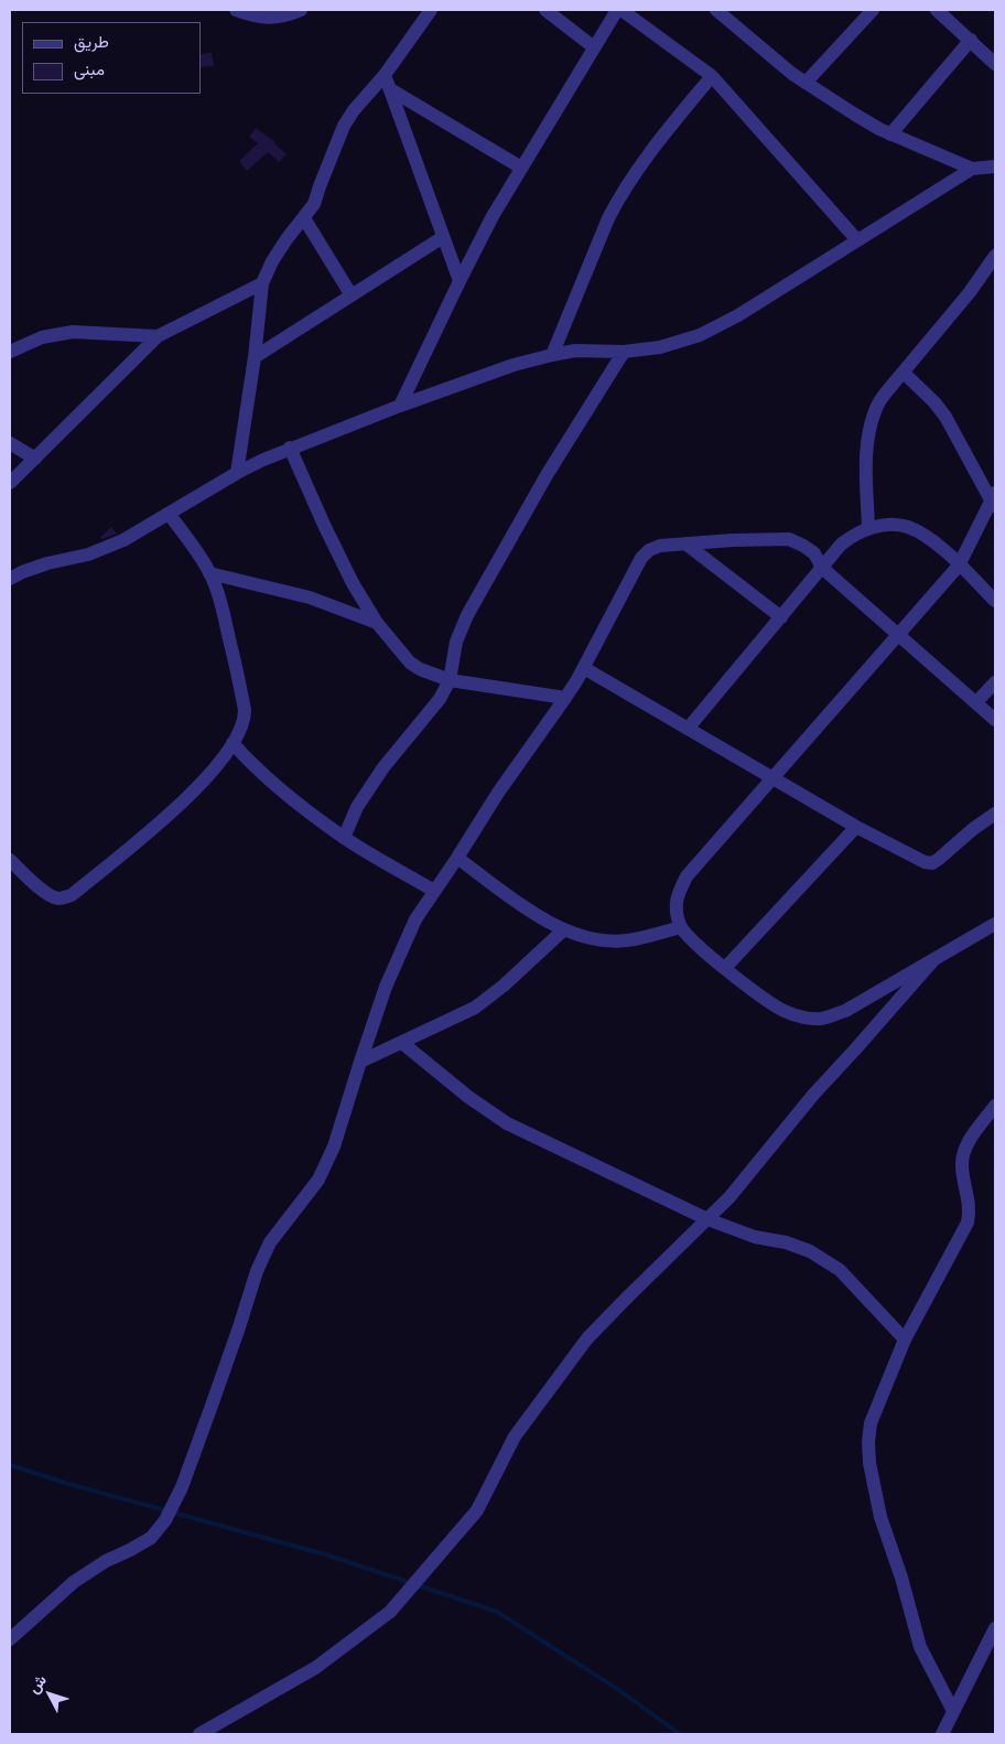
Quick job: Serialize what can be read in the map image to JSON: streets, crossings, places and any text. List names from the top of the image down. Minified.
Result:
{"legend":["طريق","مبنى"],"north":"top left"}
